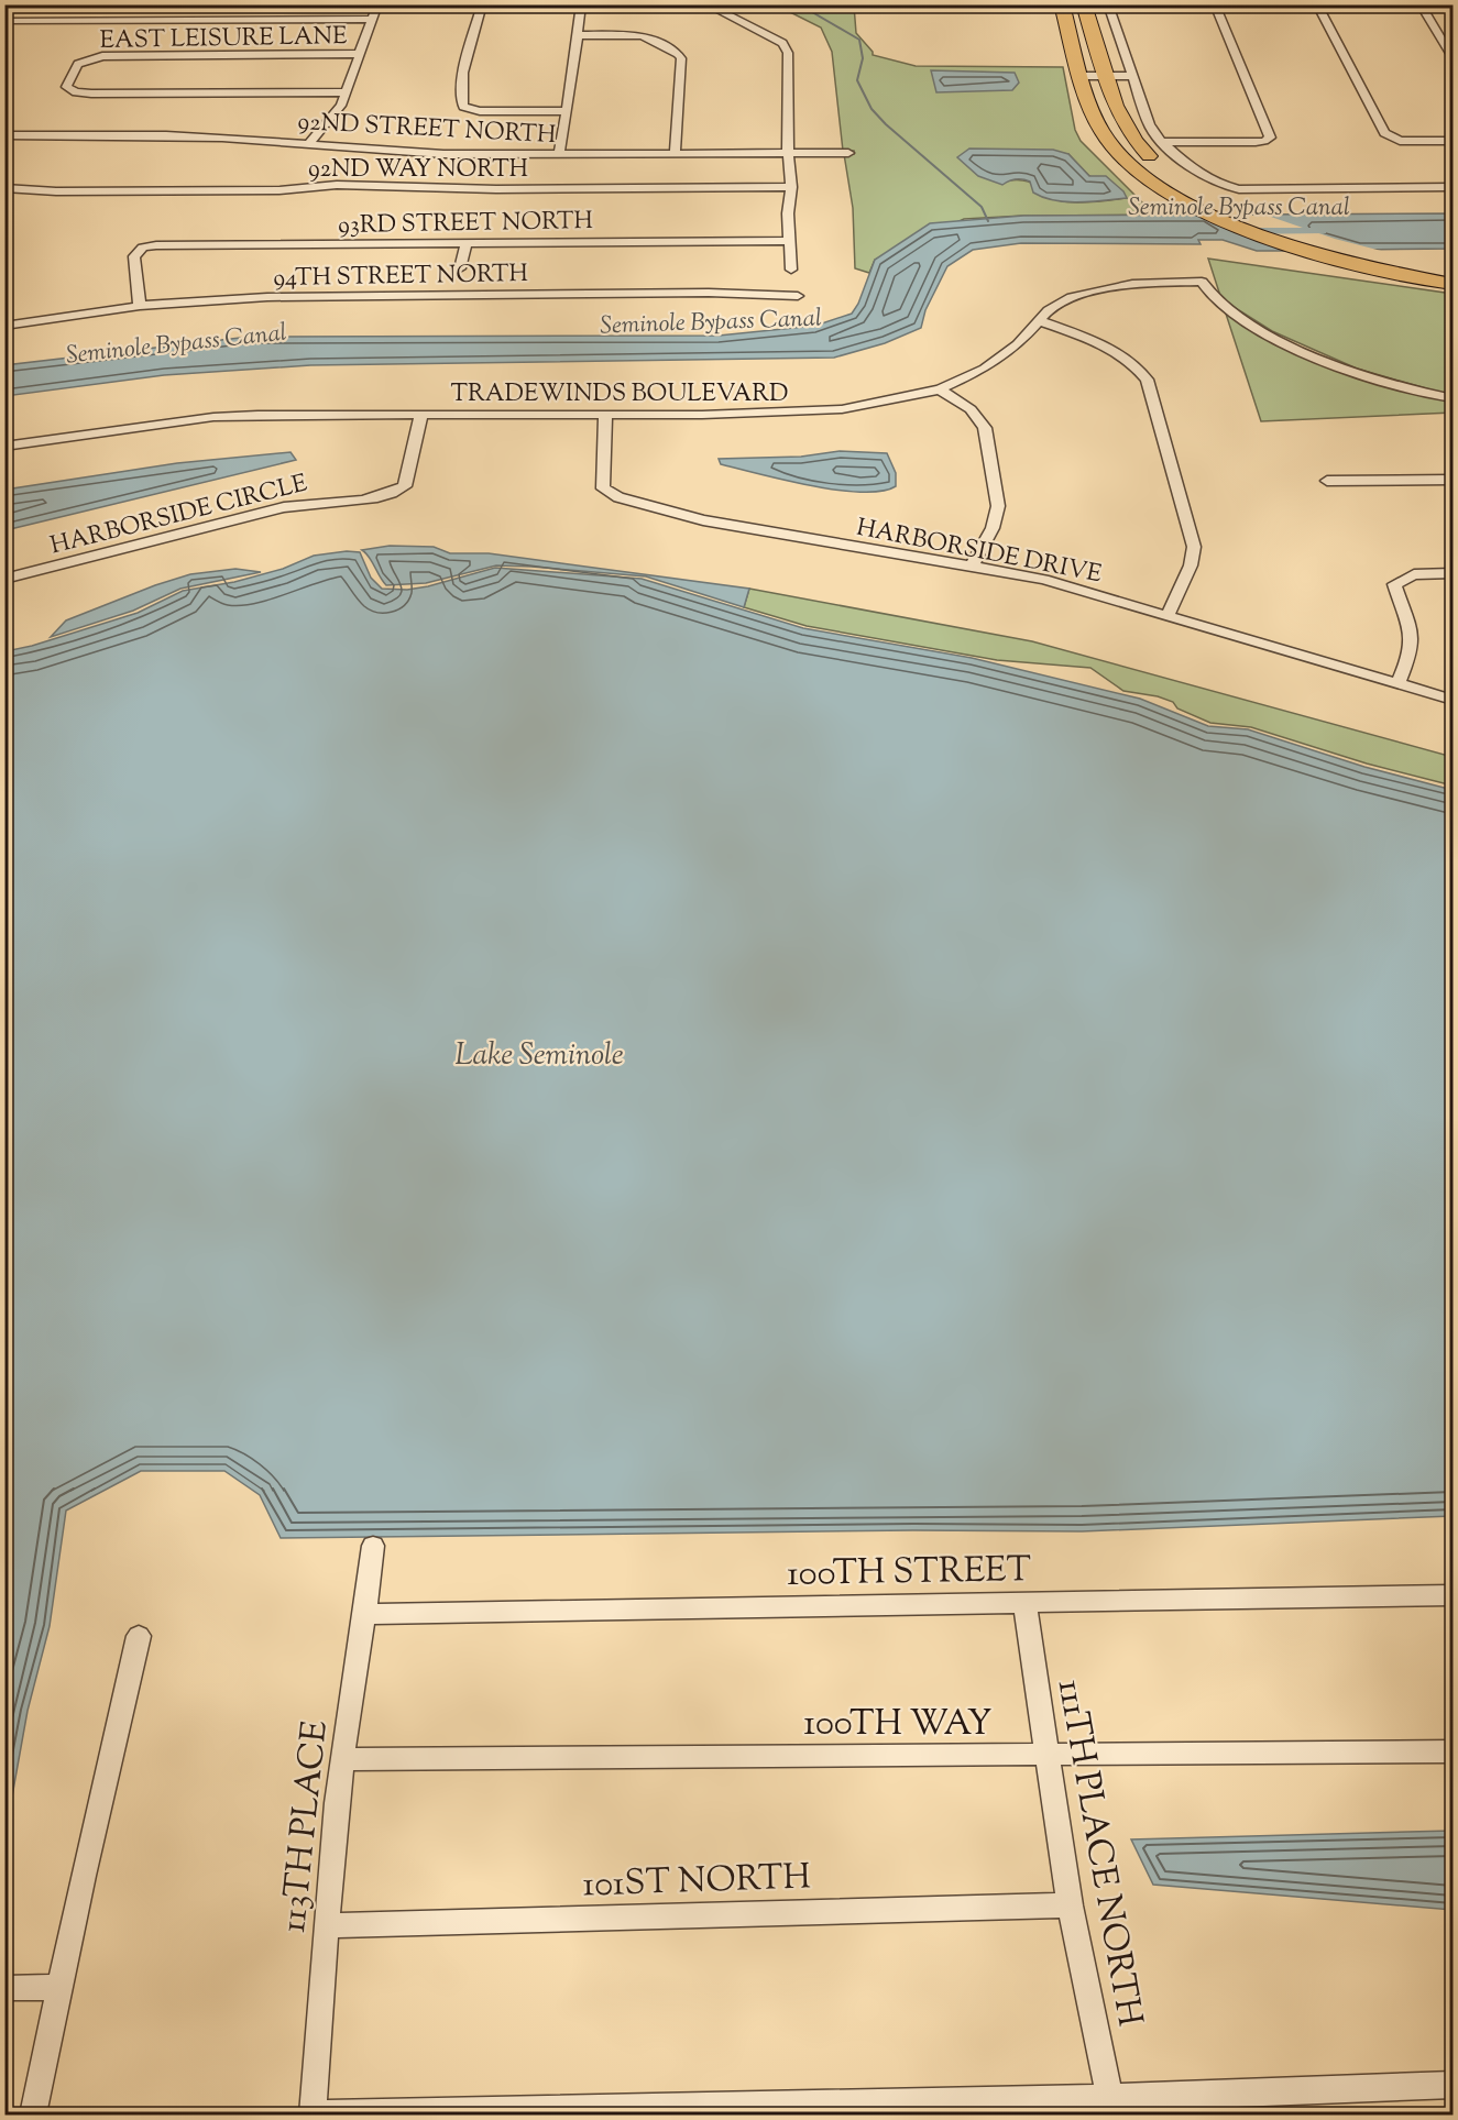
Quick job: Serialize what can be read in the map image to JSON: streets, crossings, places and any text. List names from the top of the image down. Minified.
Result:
{"streets":{"street":["EAST LEISURE LANE","92ND STREET NORTH","92ND WAY NORTH","93RD STREET NORTH","94TH STREET NORTH","TRADEWINDS BOULEVARD","HARBORSIDE CIRCLE","HARBORSIDE DRIVE","100TH STREET","100TH WAY","113TH PLACE","111TH PLACE NORTH","101ST NORTH"]},"crossings":[["93RD STREET NORTH","94TH STREET NORTH"],["TRADEWINDS BOULEVARD","HARBORSIDE CIRCLE"],["TRADEWINDS BOULEVARD","HARBORSIDE DRIVE"],["100TH STREET","113TH PLACE"],["100TH STREET","111TH PLACE NORTH"],["100TH WAY","113TH PLACE"],["100TH WAY","111TH PLACE NORTH"],["113TH PLACE","101ST NORTH"],["111TH PLACE NORTH","101ST NORTH"]],"water":["Seminole Bypass Canal","Lake Seminole"]}
